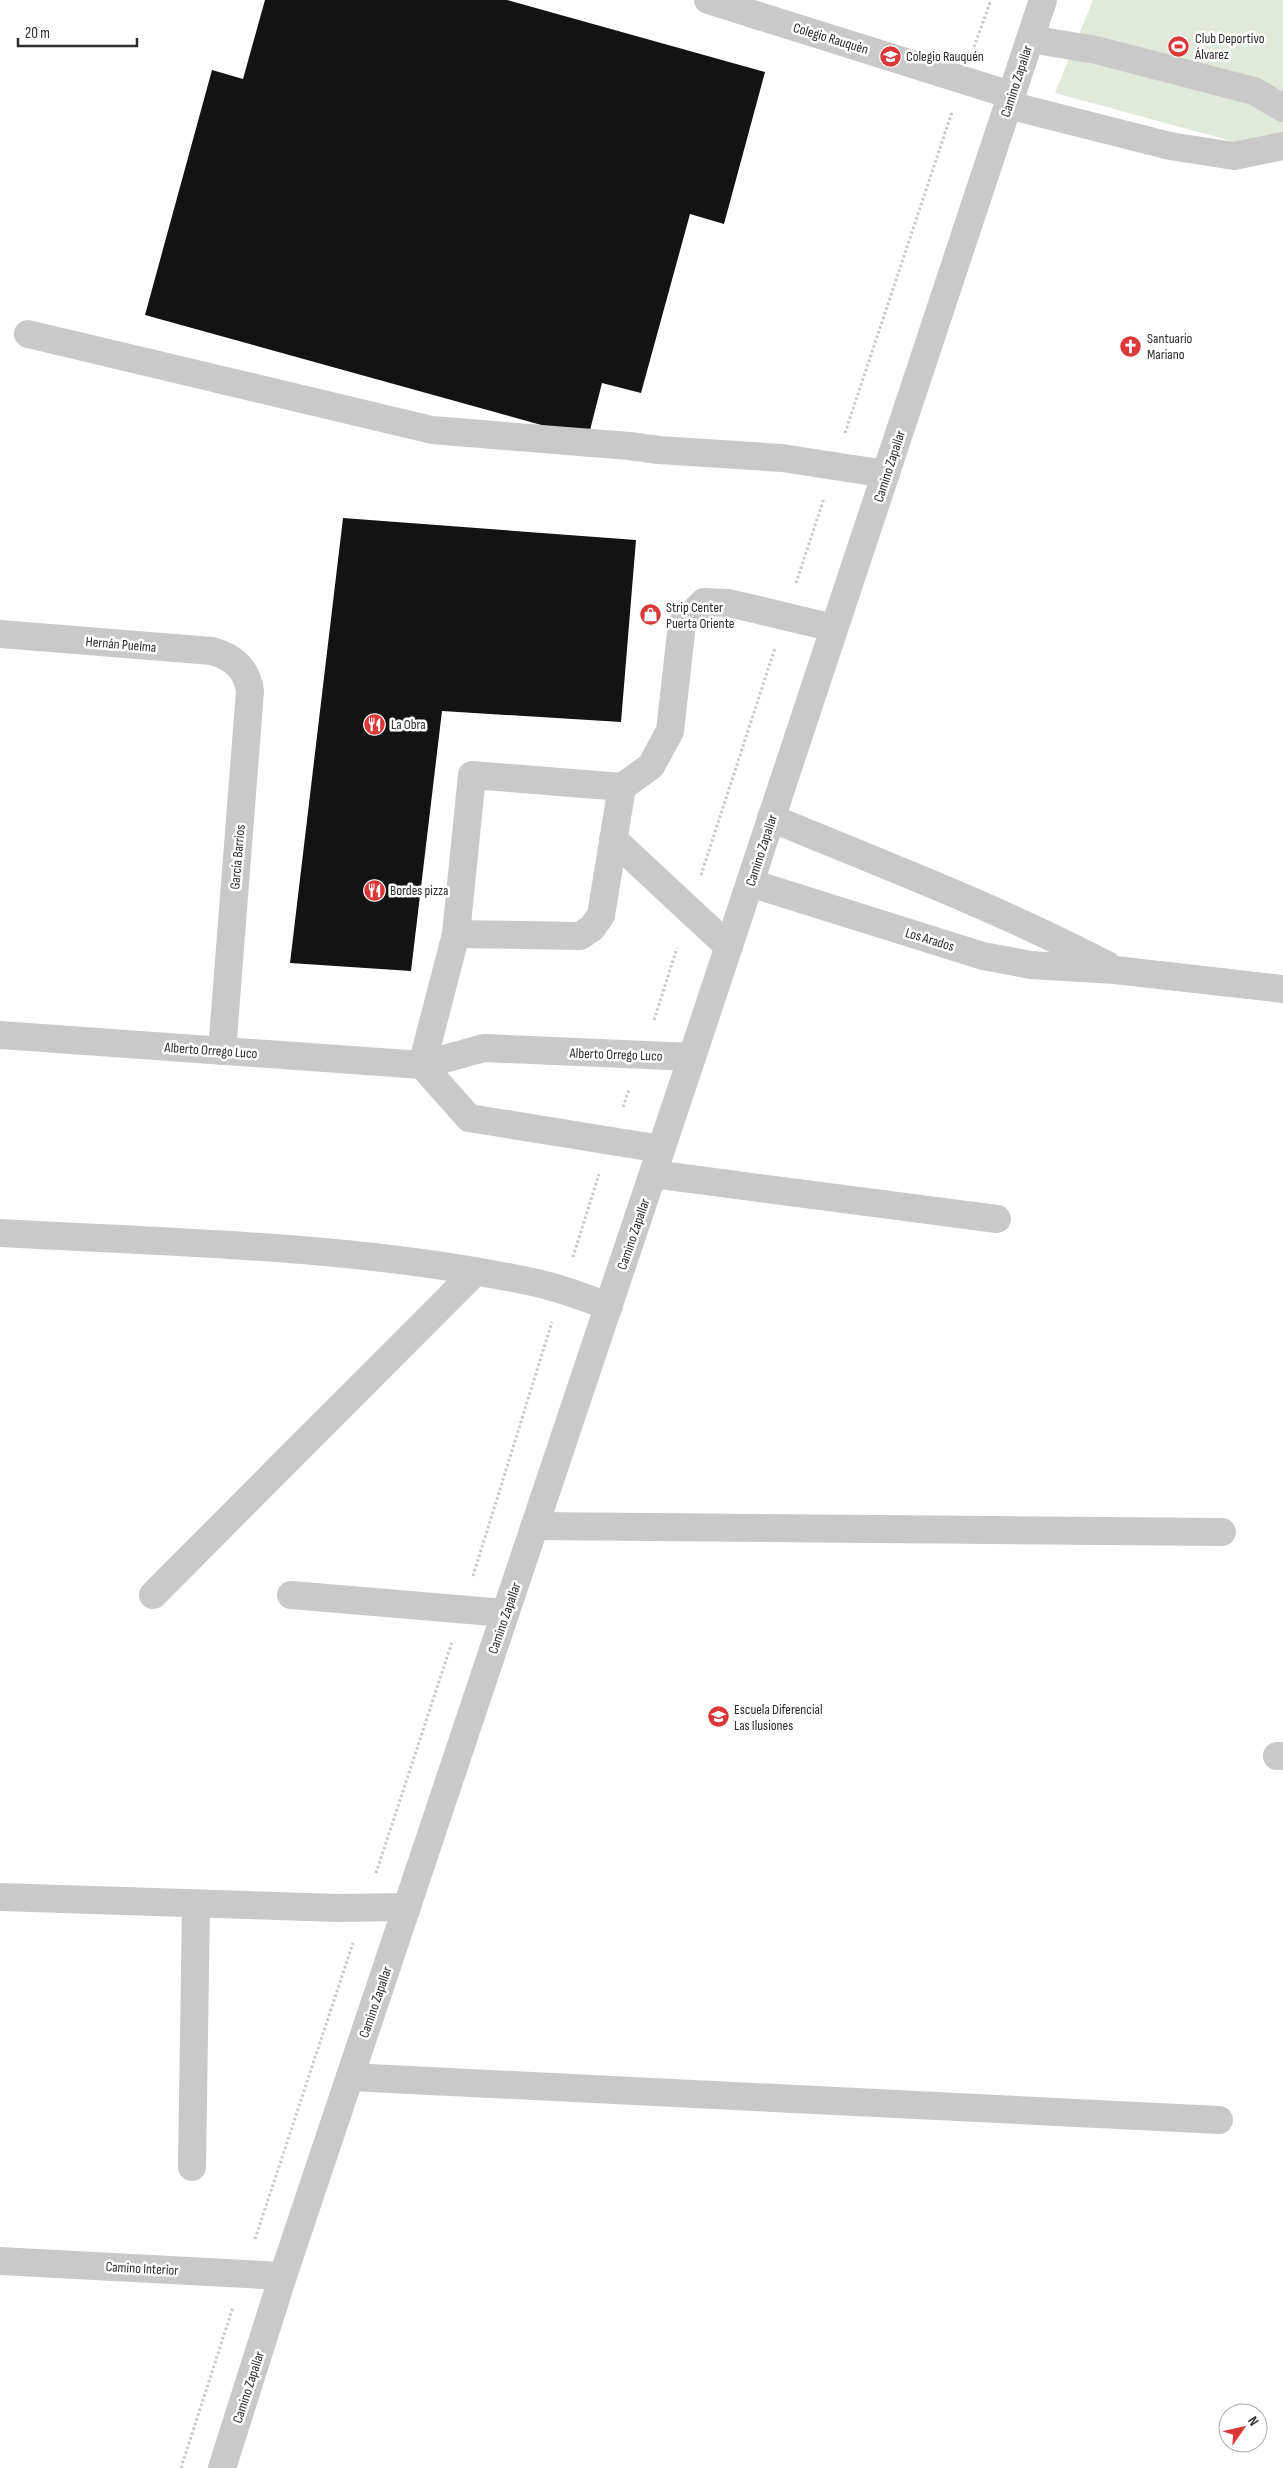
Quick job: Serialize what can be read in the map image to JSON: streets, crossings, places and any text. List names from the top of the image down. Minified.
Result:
{"streets":{"street":["Colegio Rauquèn","Camino Zapallar","Hernán Puelma","García Barrios","Los Arados","Alberto Orrego Luco","Camino Interior"]},"crossings":[["Colegio Rauquèn","Camino Zapallar"],["Camino Zapallar","Los Arados"],["Camino Zapallar","Alberto Orrego Luco"],["Camino Zapallar","Camino Interior"],["Hernán Puelma","García Barrios"],["García Barrios","Alberto Orrego Luco"]],"places":{"sports":["Club Deportivo Álvarez"],"school or university":["Colegio Rauquén","Escuela Diferencial Las Ilusiones"],"church":["Santuario Mariano"],"shop":["Strip Center Puerta Oriente"],"restaurant":["La Obra","Bordes pizza"]},"scale_bar":"20 m","north":"top right"}
